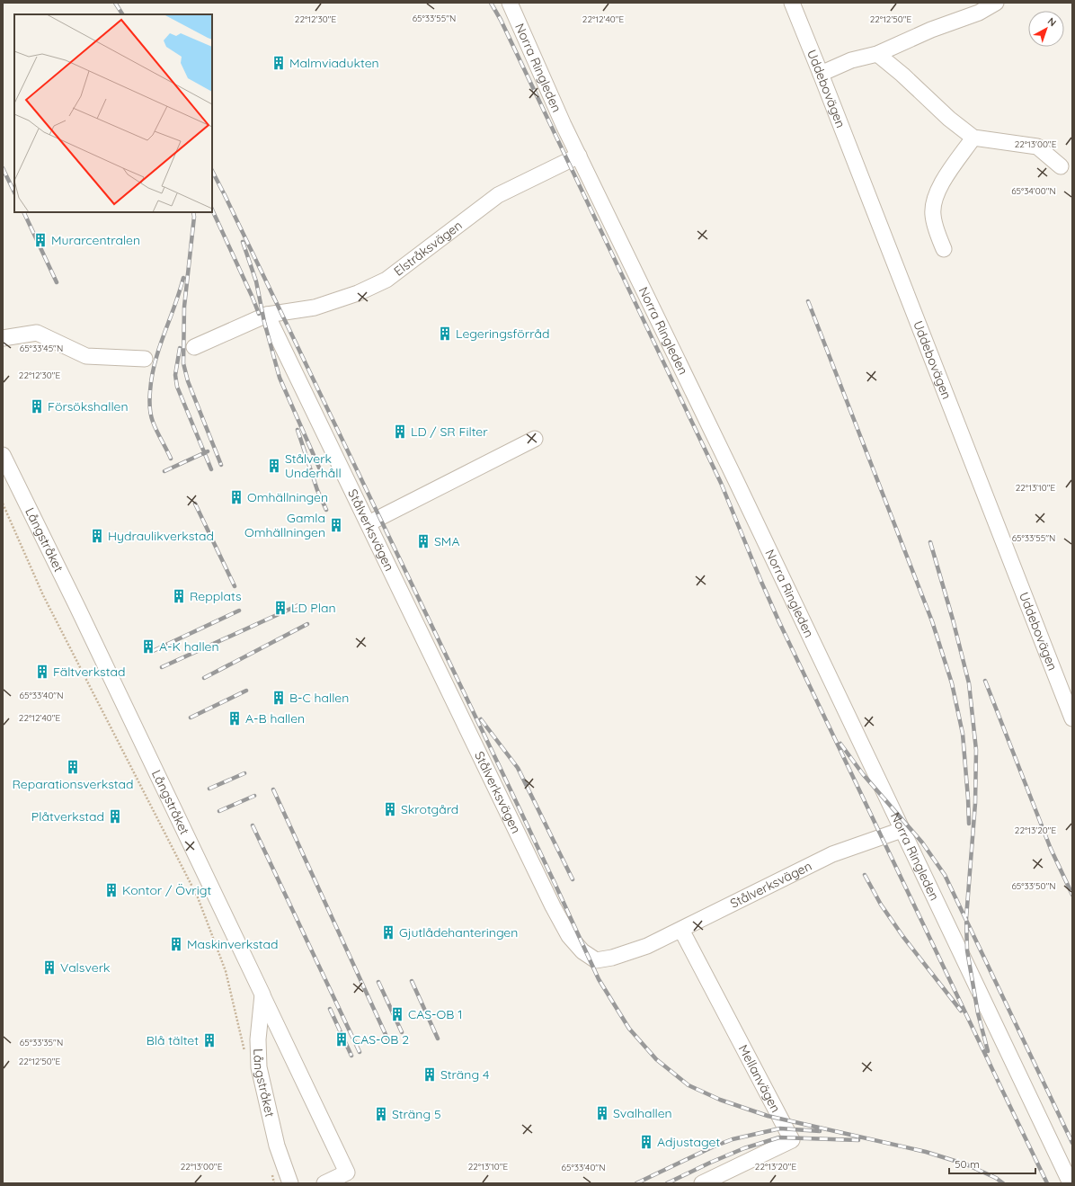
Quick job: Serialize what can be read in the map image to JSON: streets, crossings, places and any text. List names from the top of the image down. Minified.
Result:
{"streets":{"street":["Norra Ringleden","Uddebovägen","Elstråksvägen","Stålverksvägen","Långstråket","Mellanvägen"]},"crossings":[["Norra Ringleden","Elstråksvägen"],["Norra Ringleden","Stålverksvägen"],["Elstråksvägen","Stålverksvägen"],["Stålverksvägen","Mellanvägen"]],"places":{"building":["Malmviadukten","Murarcentralen","Legeringsförråd","Försökshallen","LD / SR Filter","Stålverk Underhåll","Omhällningen","Gamla Omhällningen","Hydraulikverkstad","SMA","Repplats","LD Plan","A-K hallen","Fältverkstad","B-C hallen","A-B hallen","Reparationsverkstad","Skrotgård","Plåtverkstad","Kontor / Övrigt","Gjutlådehanteringen","Maskinverkstad","Valsverk","CAS-OB 1","CAS-OB 2","Blå tältet","Sträng 4","Svalhallen","Sträng 5","Adjustaget"]},"scale_bar":"50 m","north":"top right","coordinates":["65°33'55\"N","22°12'30\"E","22°12'40\"E","22°12'50\"E","22°13'00\"E","65°34'00\"N","65°33'45\"N","22°13'10\"E","65°33'40\"N","22°13'20\"E","65°33'50\"N","65°33'35\"N"]}
